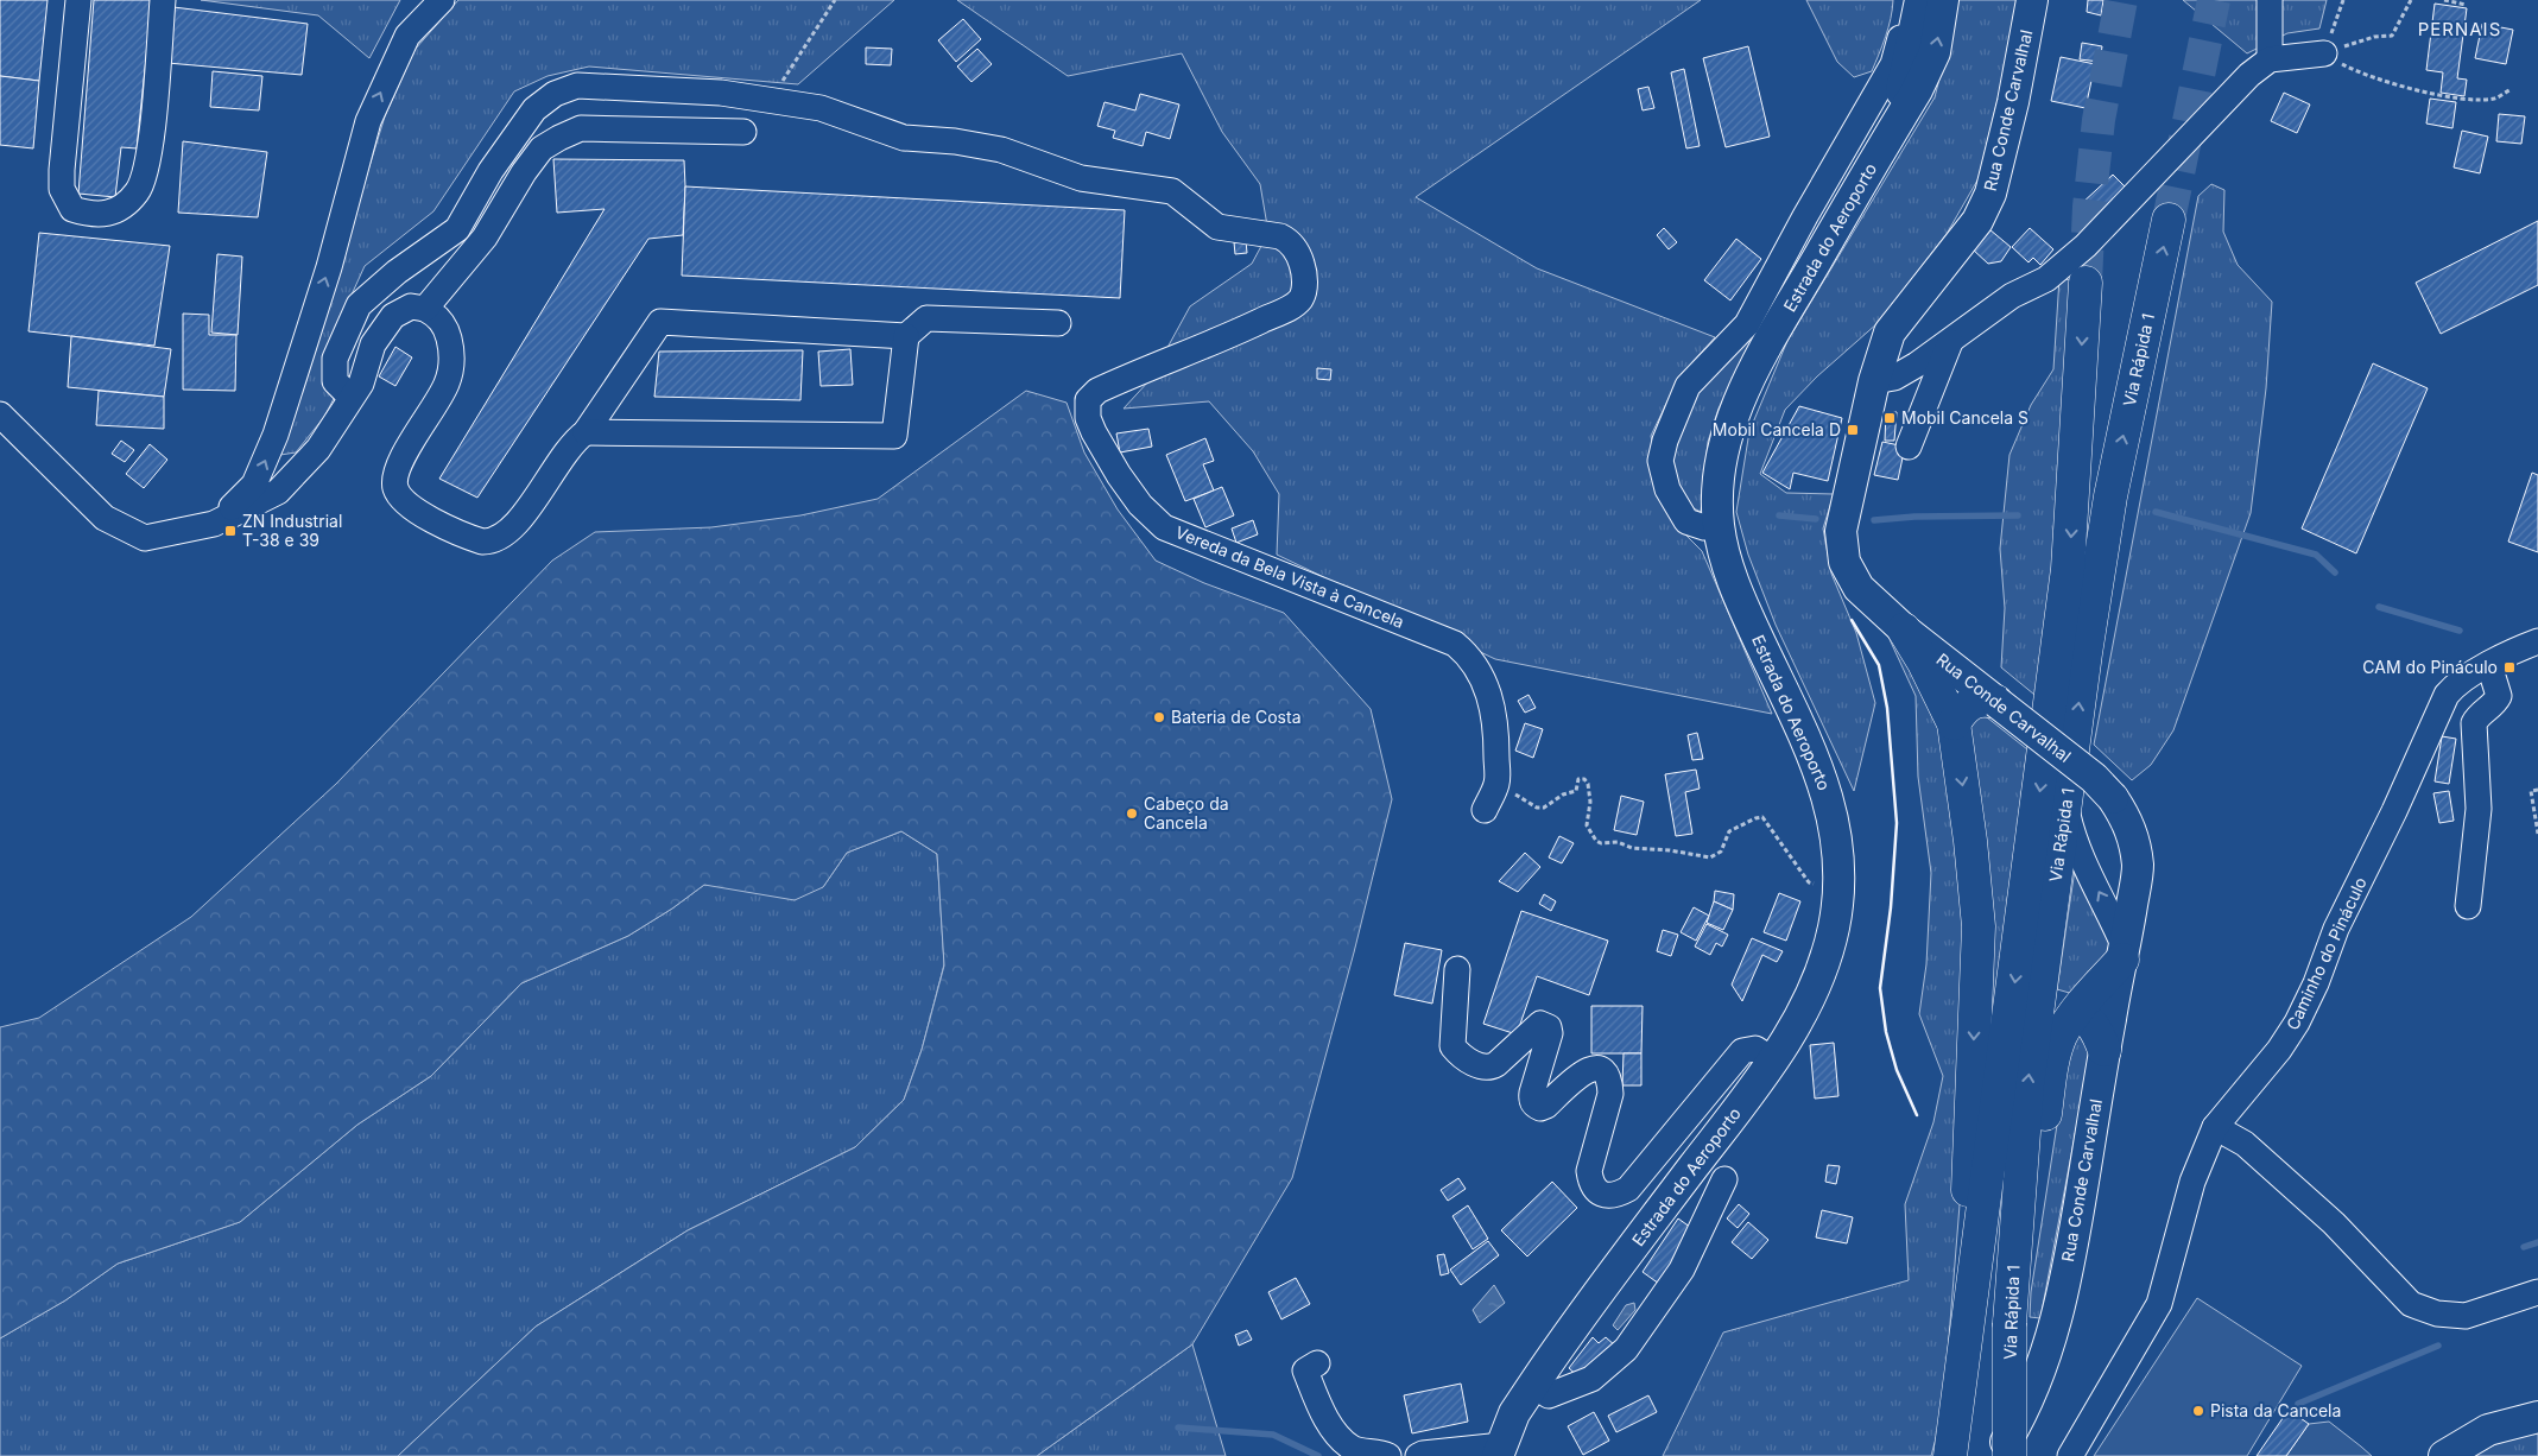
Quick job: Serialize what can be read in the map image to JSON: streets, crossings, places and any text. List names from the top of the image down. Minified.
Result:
{"streets":{"highway":["Via Rápida 1"],"main road":["Rua Conde Carvalhal","Estrada do Aeroporto"],"street":["Vereda da Bela Vista à Cancela","Caminho do Pináculo"]},"districts":["PERNAIS"],"places":{"transit":["Mobil Cancela S","Mobil Cancela D","ZN Industrial T-38 e 39","CAM do Pináculo"],"other":["Bateria de Costa","Cabeço da Cancela","Pista da Cancela"]}}
